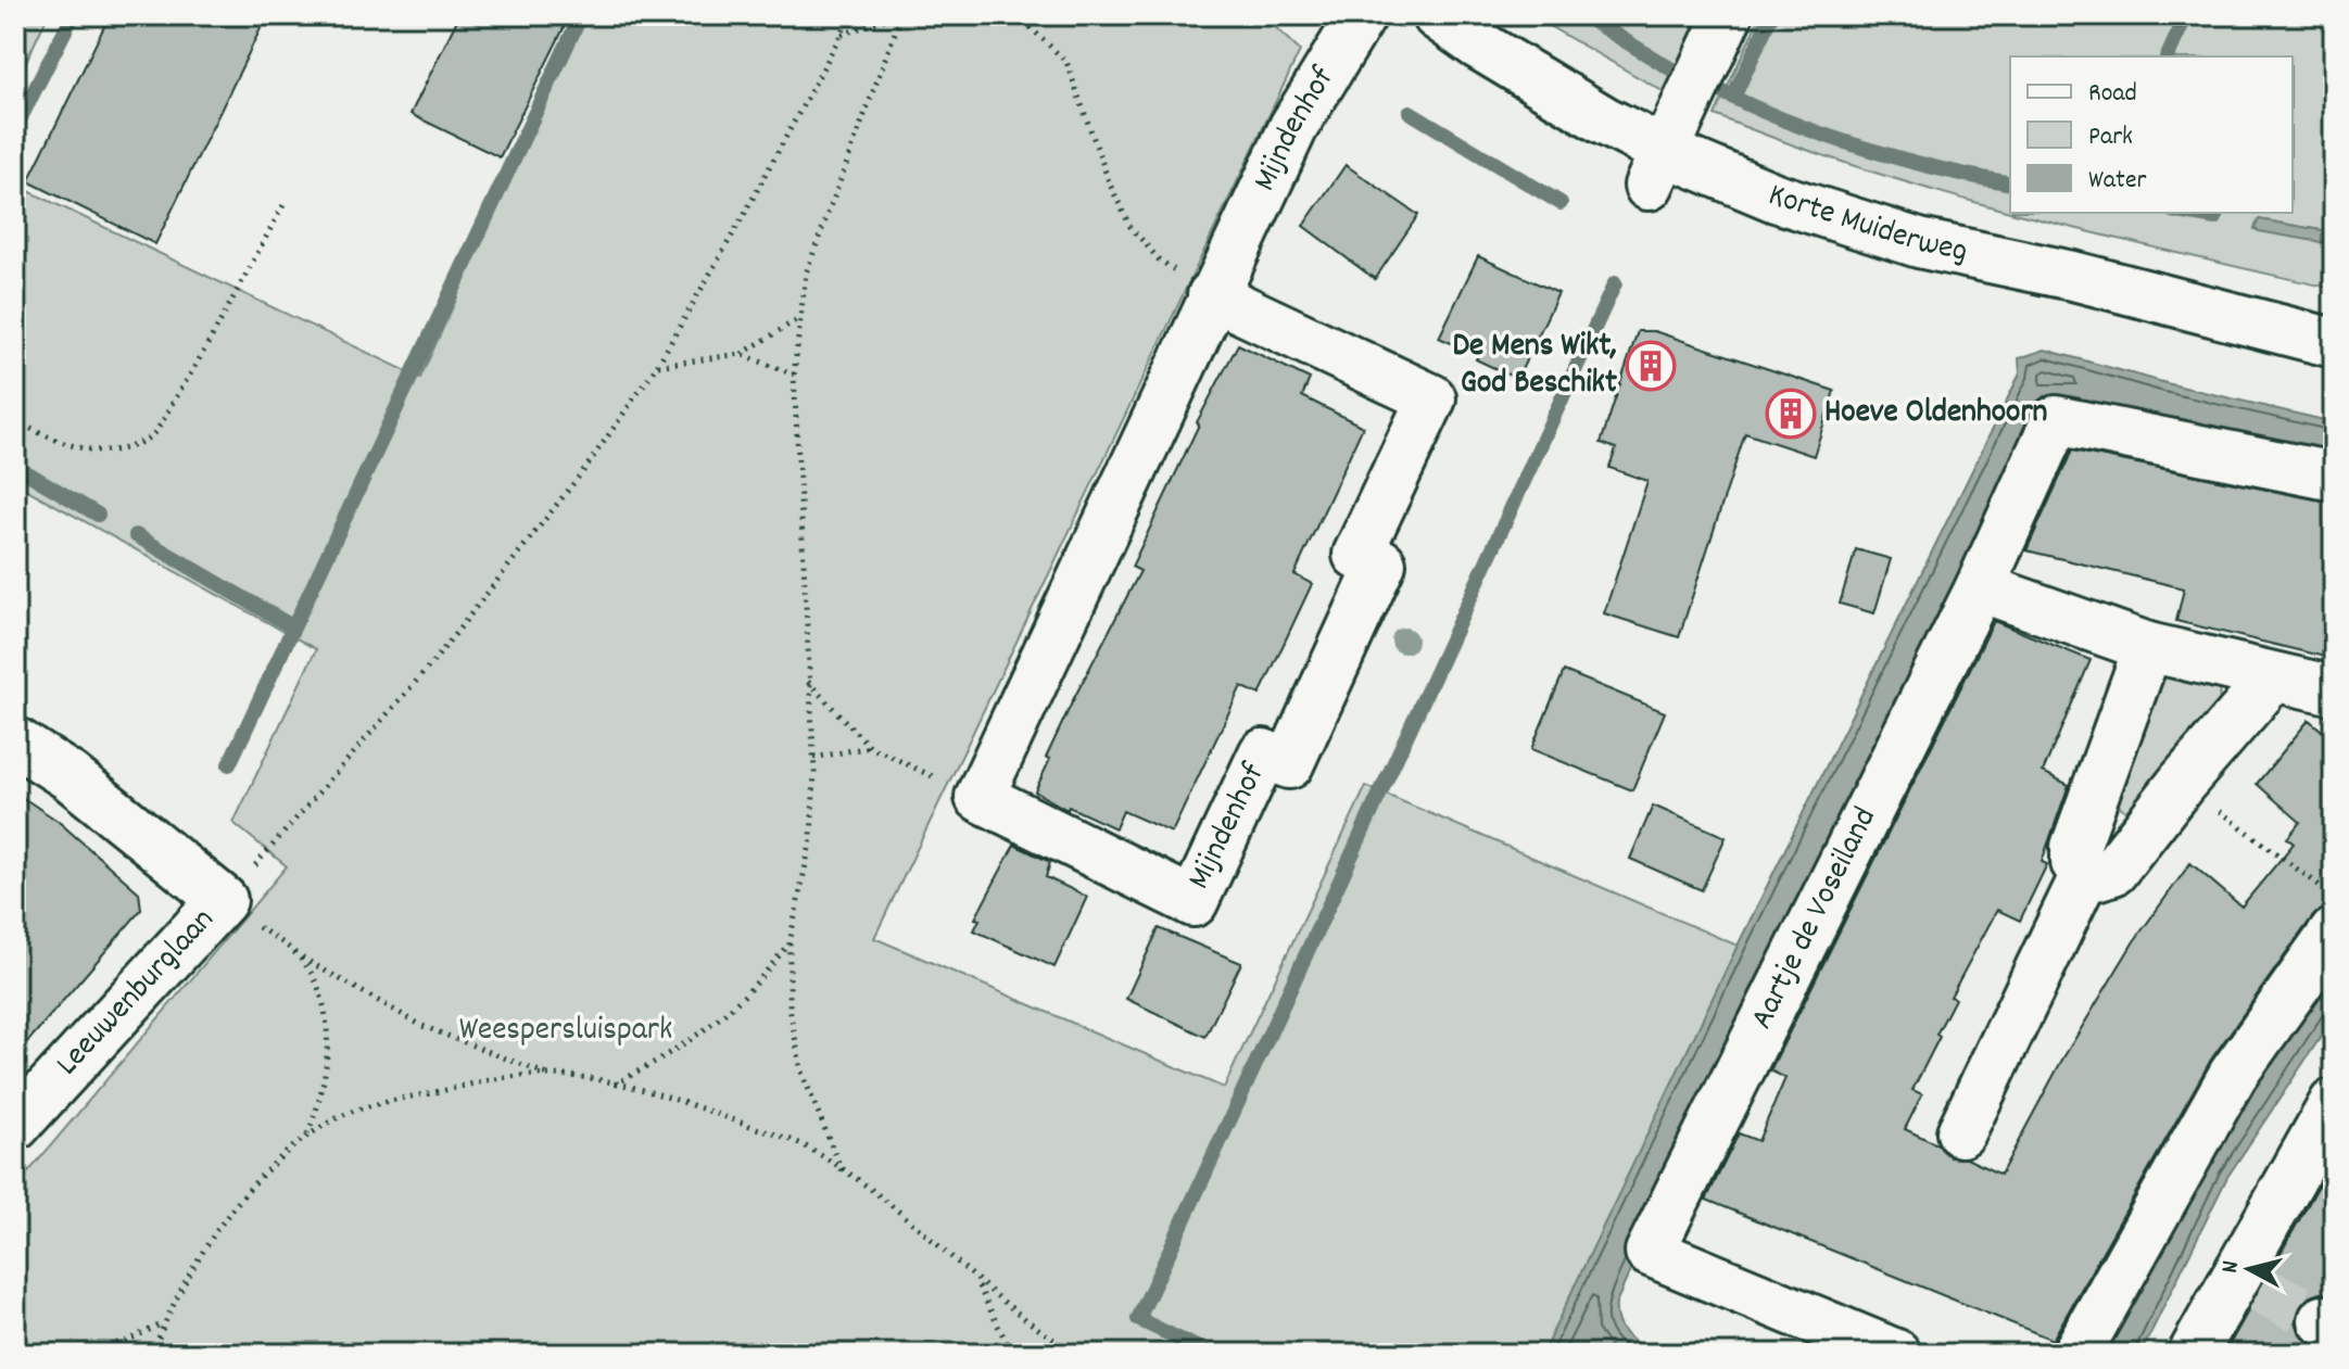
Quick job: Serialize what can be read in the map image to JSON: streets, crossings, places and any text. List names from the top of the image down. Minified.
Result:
{"streets":{"street":["Mijndenhof","Korte Muiderweg","Aartje de Voseiland","Leeuwenburglaan"]},"parks":["Weespersluispark"],"places":{"building":["De Mens Wikt, God Beschikt","Hoeve Oldenhoorn"]},"legend":["Road","Park","Water"],"north":"left"}
